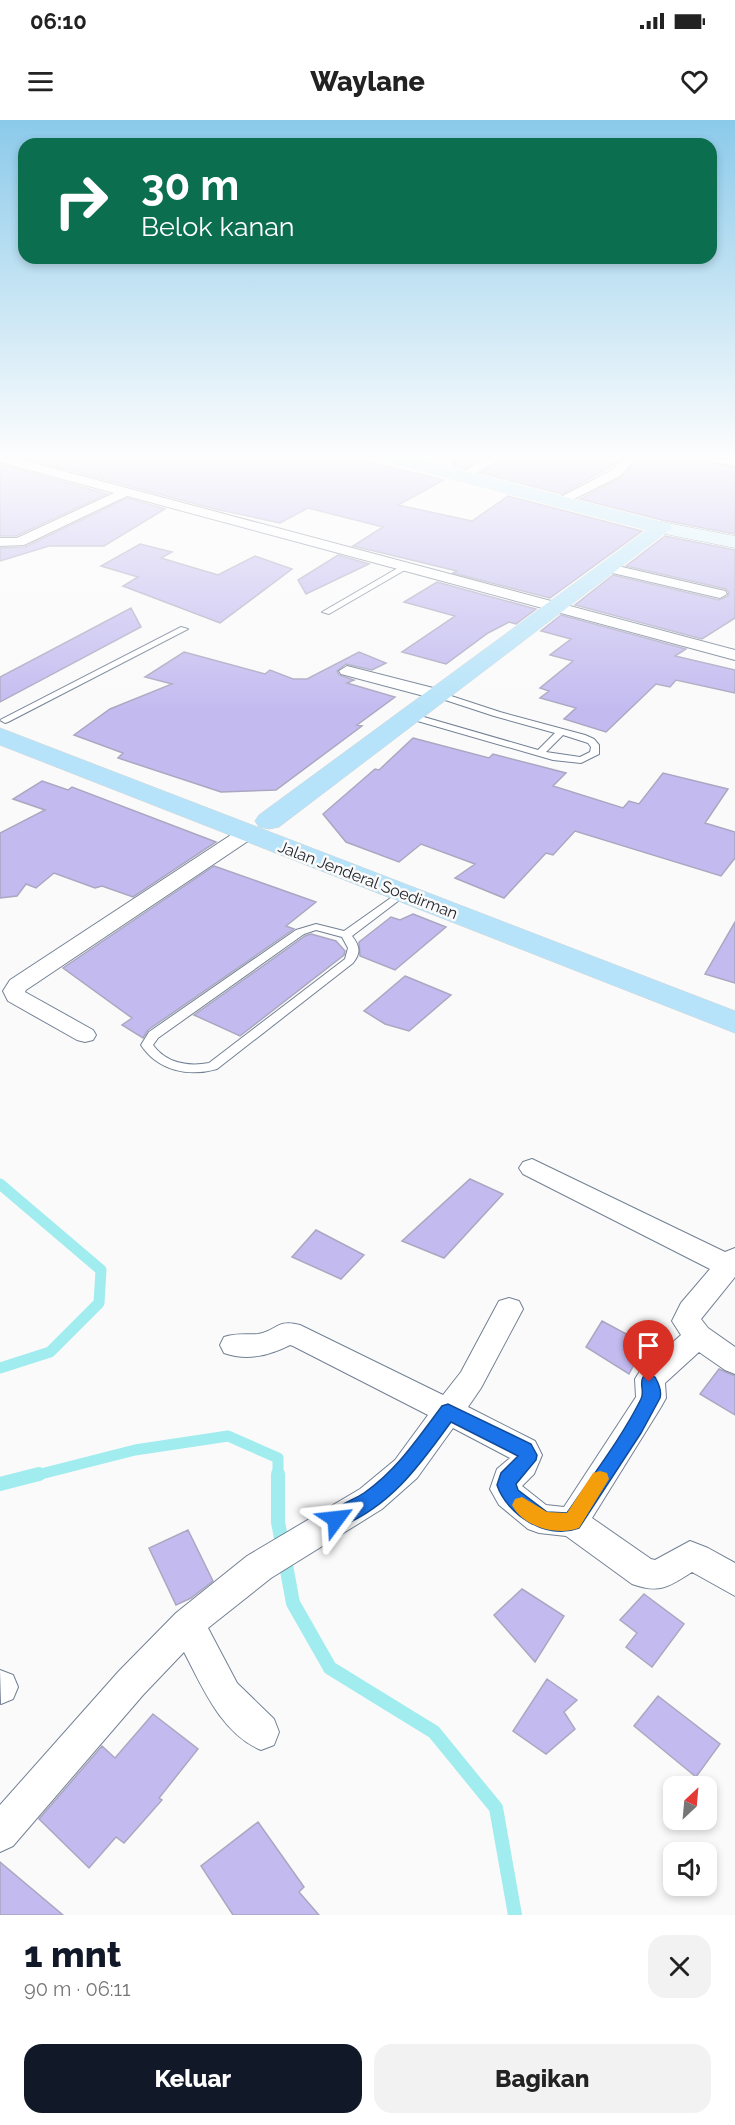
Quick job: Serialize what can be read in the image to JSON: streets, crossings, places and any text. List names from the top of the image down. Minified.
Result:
{"streets":{"main road":["Jalan Jenderal Soedirman"]},"north":"top right","page":{"status":"06:10","header":"Waylane","turn":["30 m","Belok kanan"],"heading":["1 mnt","90 m · 06:11"],"buttons":["Keluar","Bagikan"]}}
